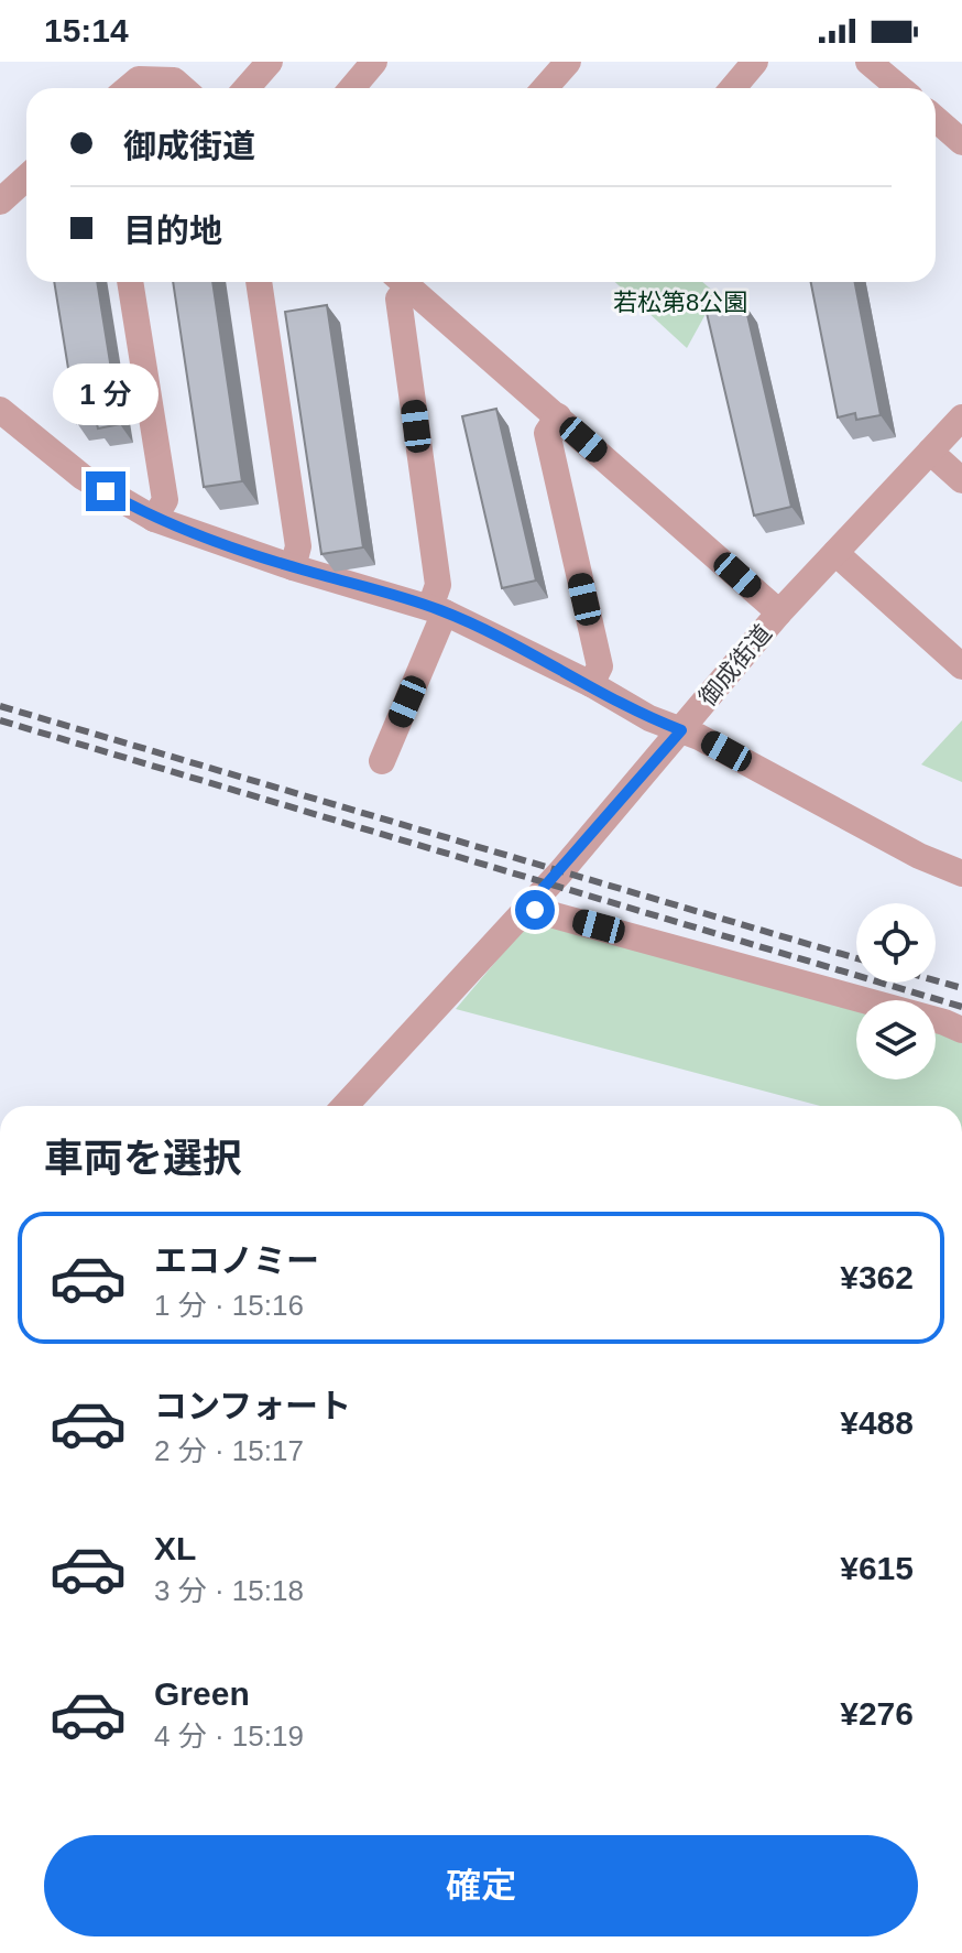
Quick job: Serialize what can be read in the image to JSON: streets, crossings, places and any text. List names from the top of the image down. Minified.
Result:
{"streets":{"street":["御成街道"]},"parks":["若松第8公園"],"page":{"status":"15:14","banner":["御成街道","目的地"],"bubble":"1 分","heading":"車両を選択","list":[{"name":"エコノミー","note":"1 分 · 15:16","value":"¥362"},{"name":"コンフォート","note":"2 分 · 15:17","value":"¥488"},{"name":"XL","note":"3 分 · 15:18","value":"¥615"},{"name":"Green","note":"4 分 · 15:19","value":"¥276"}],"buttons":"確定"}}
